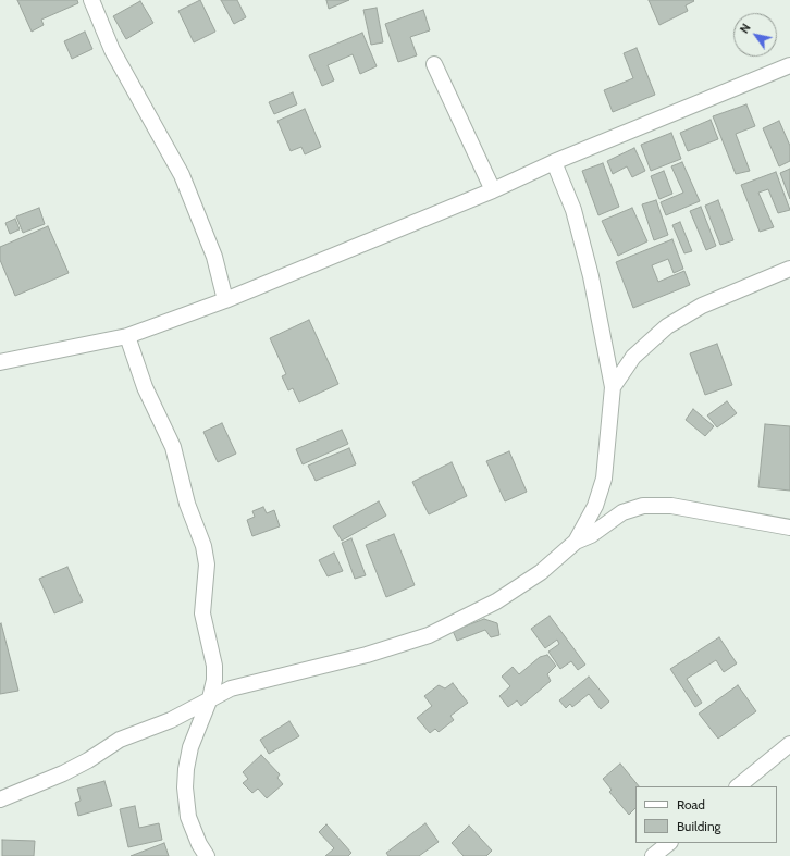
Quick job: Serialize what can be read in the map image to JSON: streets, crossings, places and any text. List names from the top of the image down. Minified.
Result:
{"legend":["Road","Building"],"north":"top left"}
